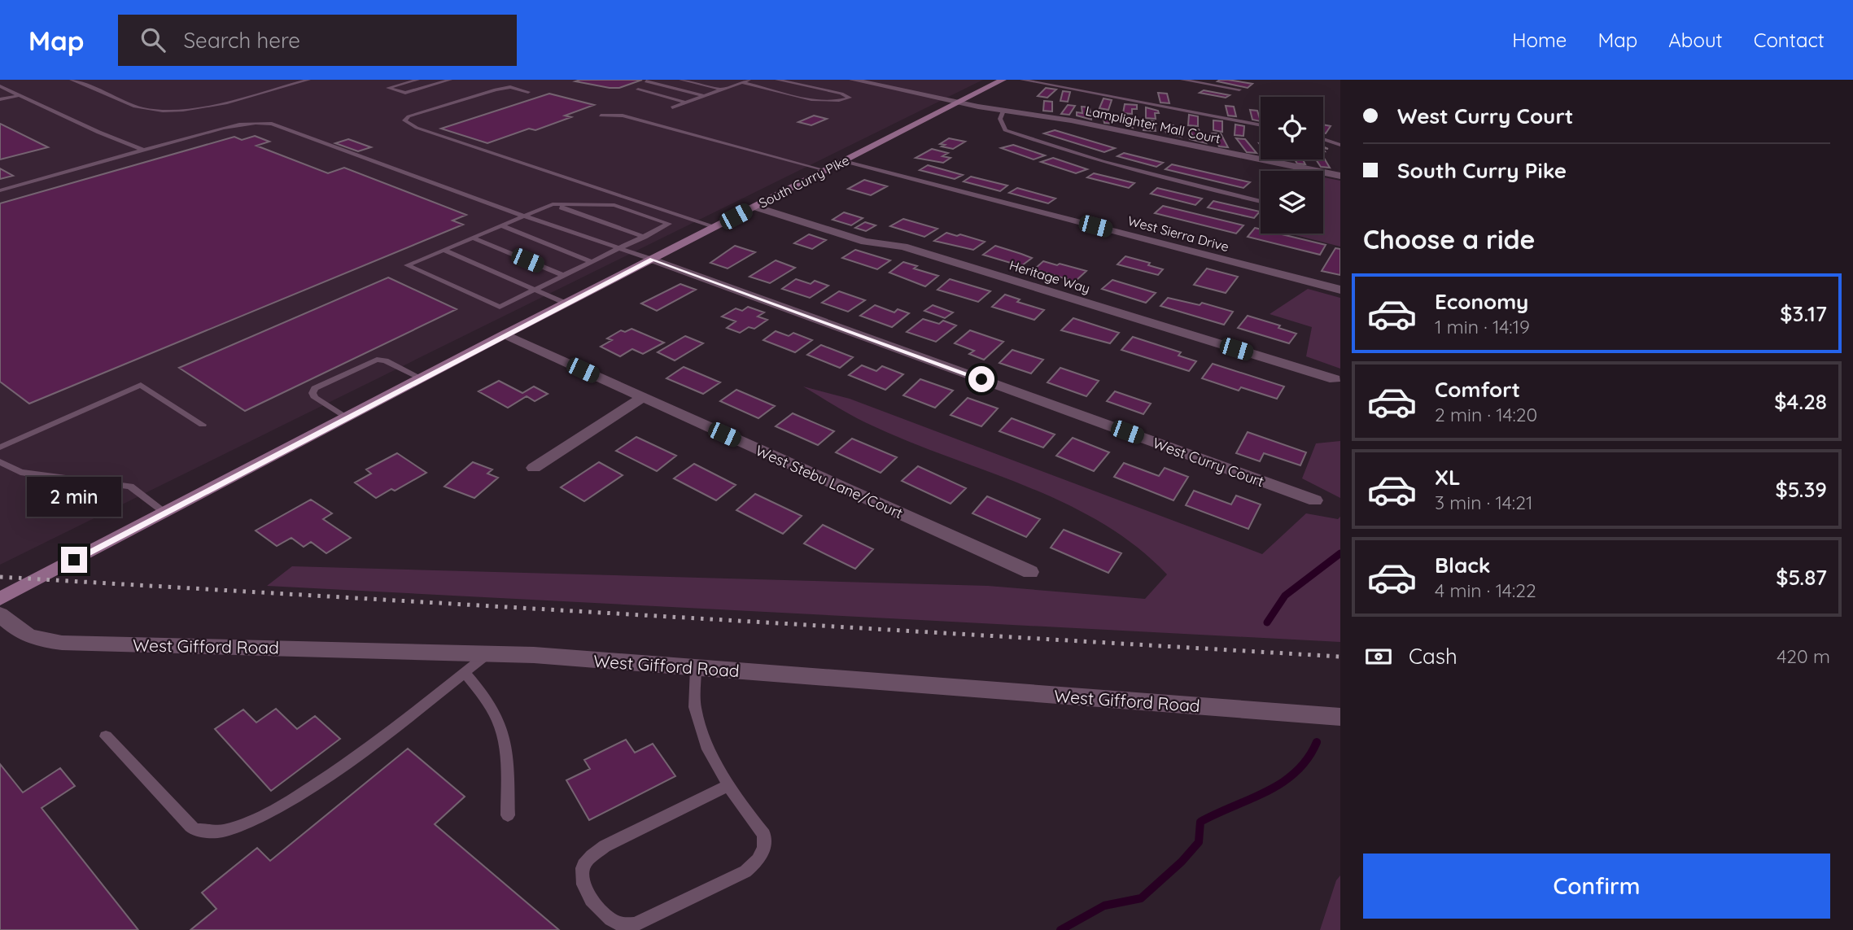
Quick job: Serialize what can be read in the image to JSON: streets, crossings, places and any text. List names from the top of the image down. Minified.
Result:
{"streets":{"main road":["South Curry Pike"],"street":["Lamplighter Mall Court","West Sierra Drive","Heritage Way","West Curry Court","West Stebu Lane/Court","West Gifford Road"]},"crossings":[["Lamplighter Mall Court","South Curry Pike"],["South Curry Pike","West Sierra Drive"],["South Curry Pike","Heritage Way"],["South Curry Pike","West Curry Court"],["South Curry Pike","West Stebu Lane/Court"]],"page":{"header":"Map","search":"Search here","nav":["Home","Map","About","Contact"],"banner":["West Curry Court","South Curry Pike"],"heading":"Choose a ride","list":[{"name":"Economy","note":"1 min · 14:19","value":"$3.17"},{"name":"Comfort","note":"2 min · 14:20","value":"$4.28"},{"name":"XL","note":"3 min · 14:21","value":"$5.39"},{"name":"Black","note":"4 min · 14:22","value":"$5.87"}],"bubble":"2 min","pay":["Cash","420 m"],"buttons":"Confirm"}}
